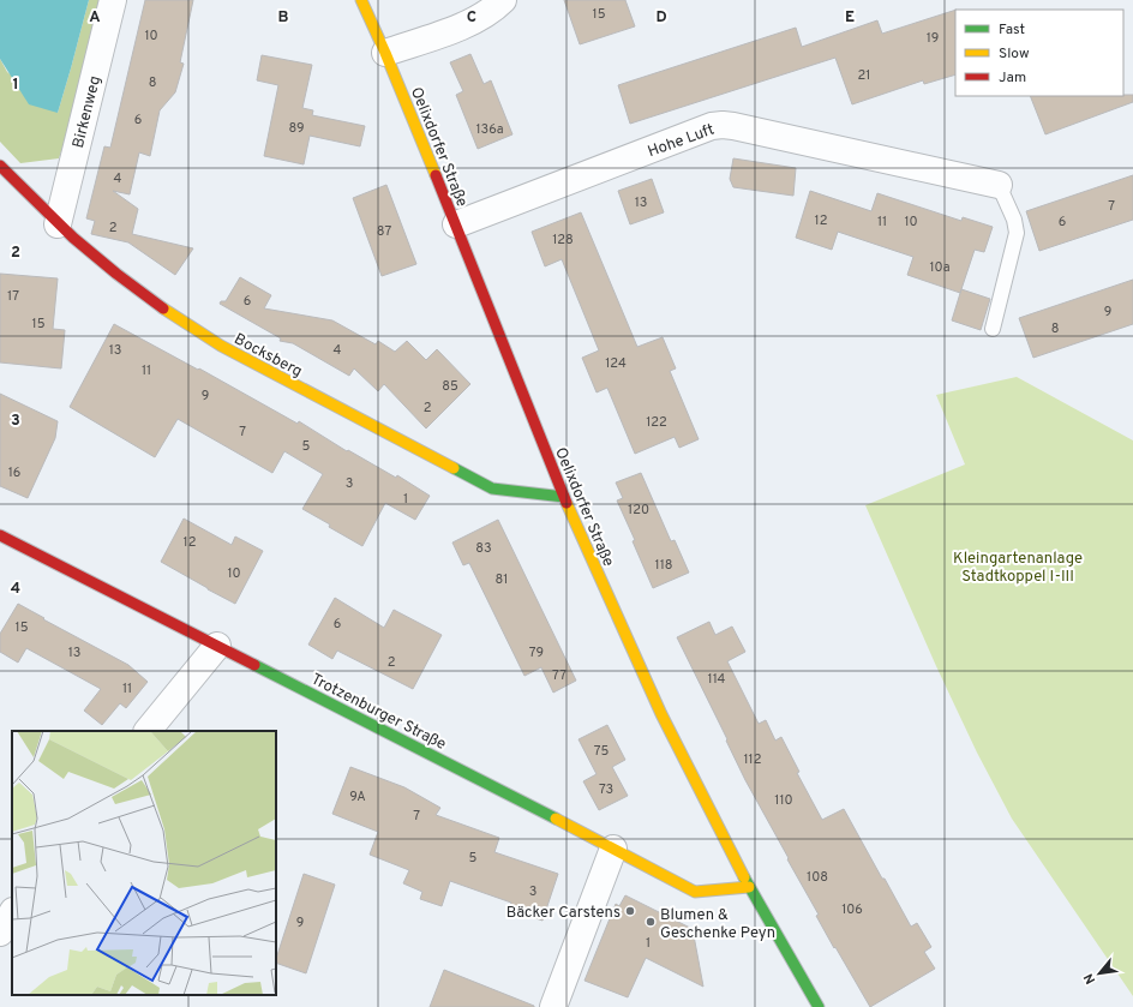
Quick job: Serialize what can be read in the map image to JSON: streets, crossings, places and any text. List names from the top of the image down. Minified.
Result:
{"streets":{"street":["Birkenweg","Hohe Luft","Oelixdorfer Straße","Bocksberg","Trotzenburger Straße"]},"crossings":[["Birkenweg","Bocksberg"],["Hohe Luft","Oelixdorfer Straße"],["Oelixdorfer Straße","Bocksberg"],["Oelixdorfer Straße","Trotzenburger Straße"]],"parks":["Kleingartenanlage Stadtkoppel I-III"],"places":["Bäcker Carstens","Blumen & Geschenke Peyn"],"house_numbers":["15","10","19","21","8","6","89","136a","4","13","7","12","11","10","6","2","87","128","10a","17","6","9","15","8","13","4","124","11","85","9","2","122","7","5","16","3","1","120","12","83","118","10","81","6","15","13","79","2","77","114","11","75","112","73","9A","110","7","5","108","3","106","9","1"],"legend":["Fast","Slow","Jam"],"north":"bottom left","grid":{"columns":["A","B","C","D","E"],"rows":["1","2","3","4"]}}
